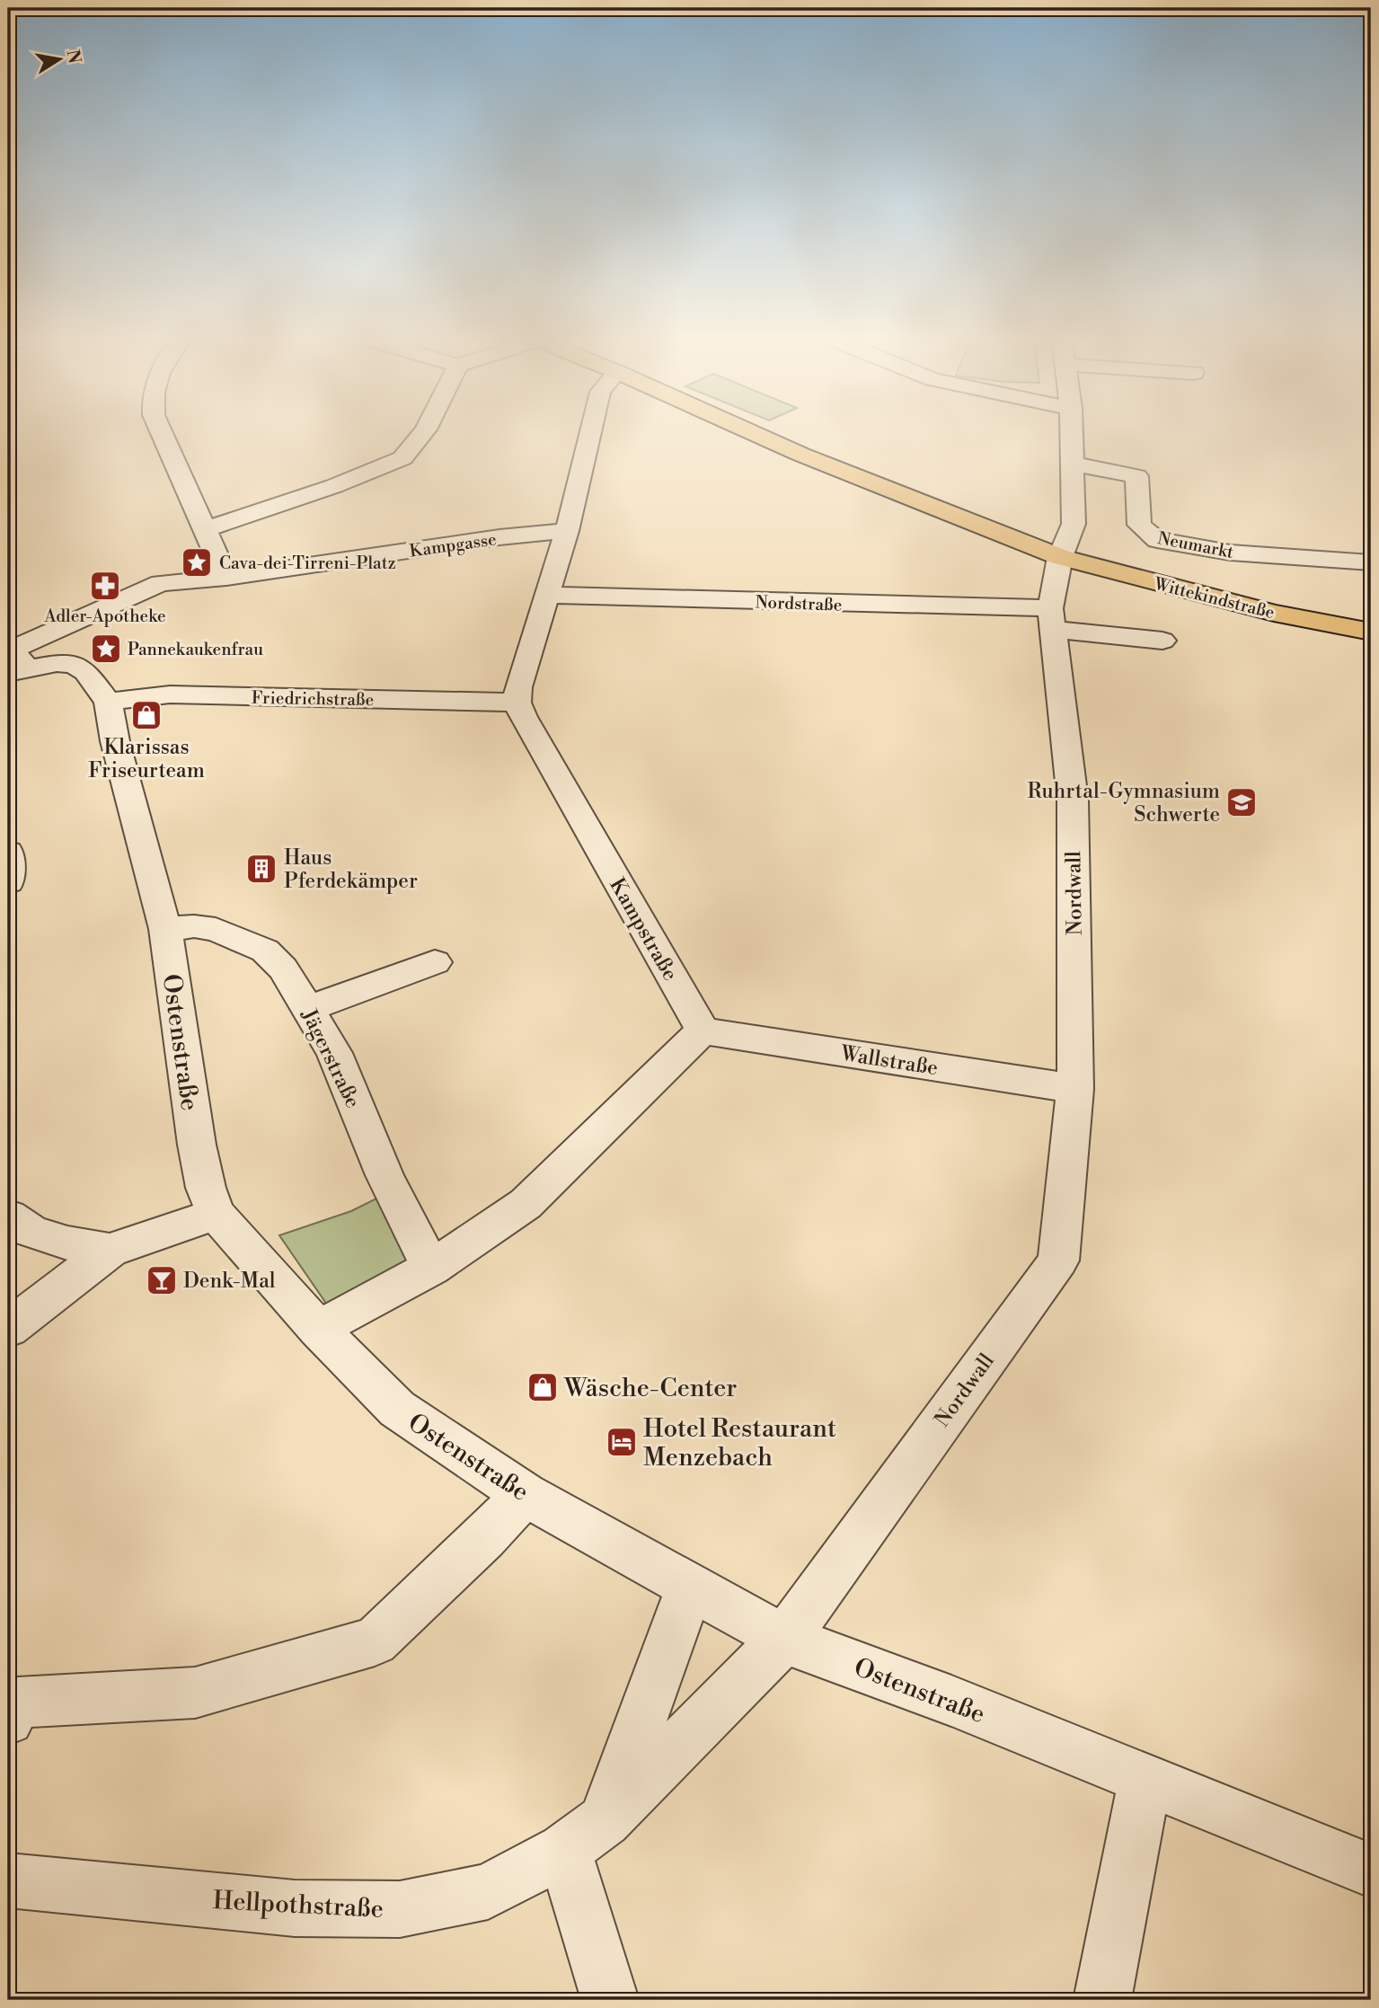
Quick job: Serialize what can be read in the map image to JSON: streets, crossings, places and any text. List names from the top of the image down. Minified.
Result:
{"streets":{"main road":["Wittekindstraße"],"street":["Kampgasse","Neumarkt","Nordstraße","Friedrichstraße","Nordwall","Kampstraße","Ostenstraße","Jägerstraße","Wallstraße","Hellpothstraße"]},"crossings":[["Kampgasse","Ostenstraße"],["Neumarkt","Nordwall"],["Wittekindstraße","Nordwall"],["Nordstraße","Nordwall"],["Friedrichstraße","Kampstraße"],["Friedrichstraße","Ostenstraße"],["Nordwall","Ostenstraße"],["Nordwall","Wallstraße"],["Nordwall","Hellpothstraße"],["Kampstraße","Wallstraße"],["Ostenstraße","Jägerstraße"],["Ostenstraße","Hellpothstraße"]],"places":{"place":["Cava-dei-Tirreni-Platz","Pannekaukenfrau"],"pharmacy":["Adler-Apotheke"],"shop":["Klarissas Friseurteam","Wäsche-Center"],"school or university":["Ruhrtal-Gymnasium Schwerte"],"building":["Haus Pferdekämper"],"bar":["Denk-Mal"],"hotel":["Hotel Restaurant Menzebach"]},"north":"right"}
